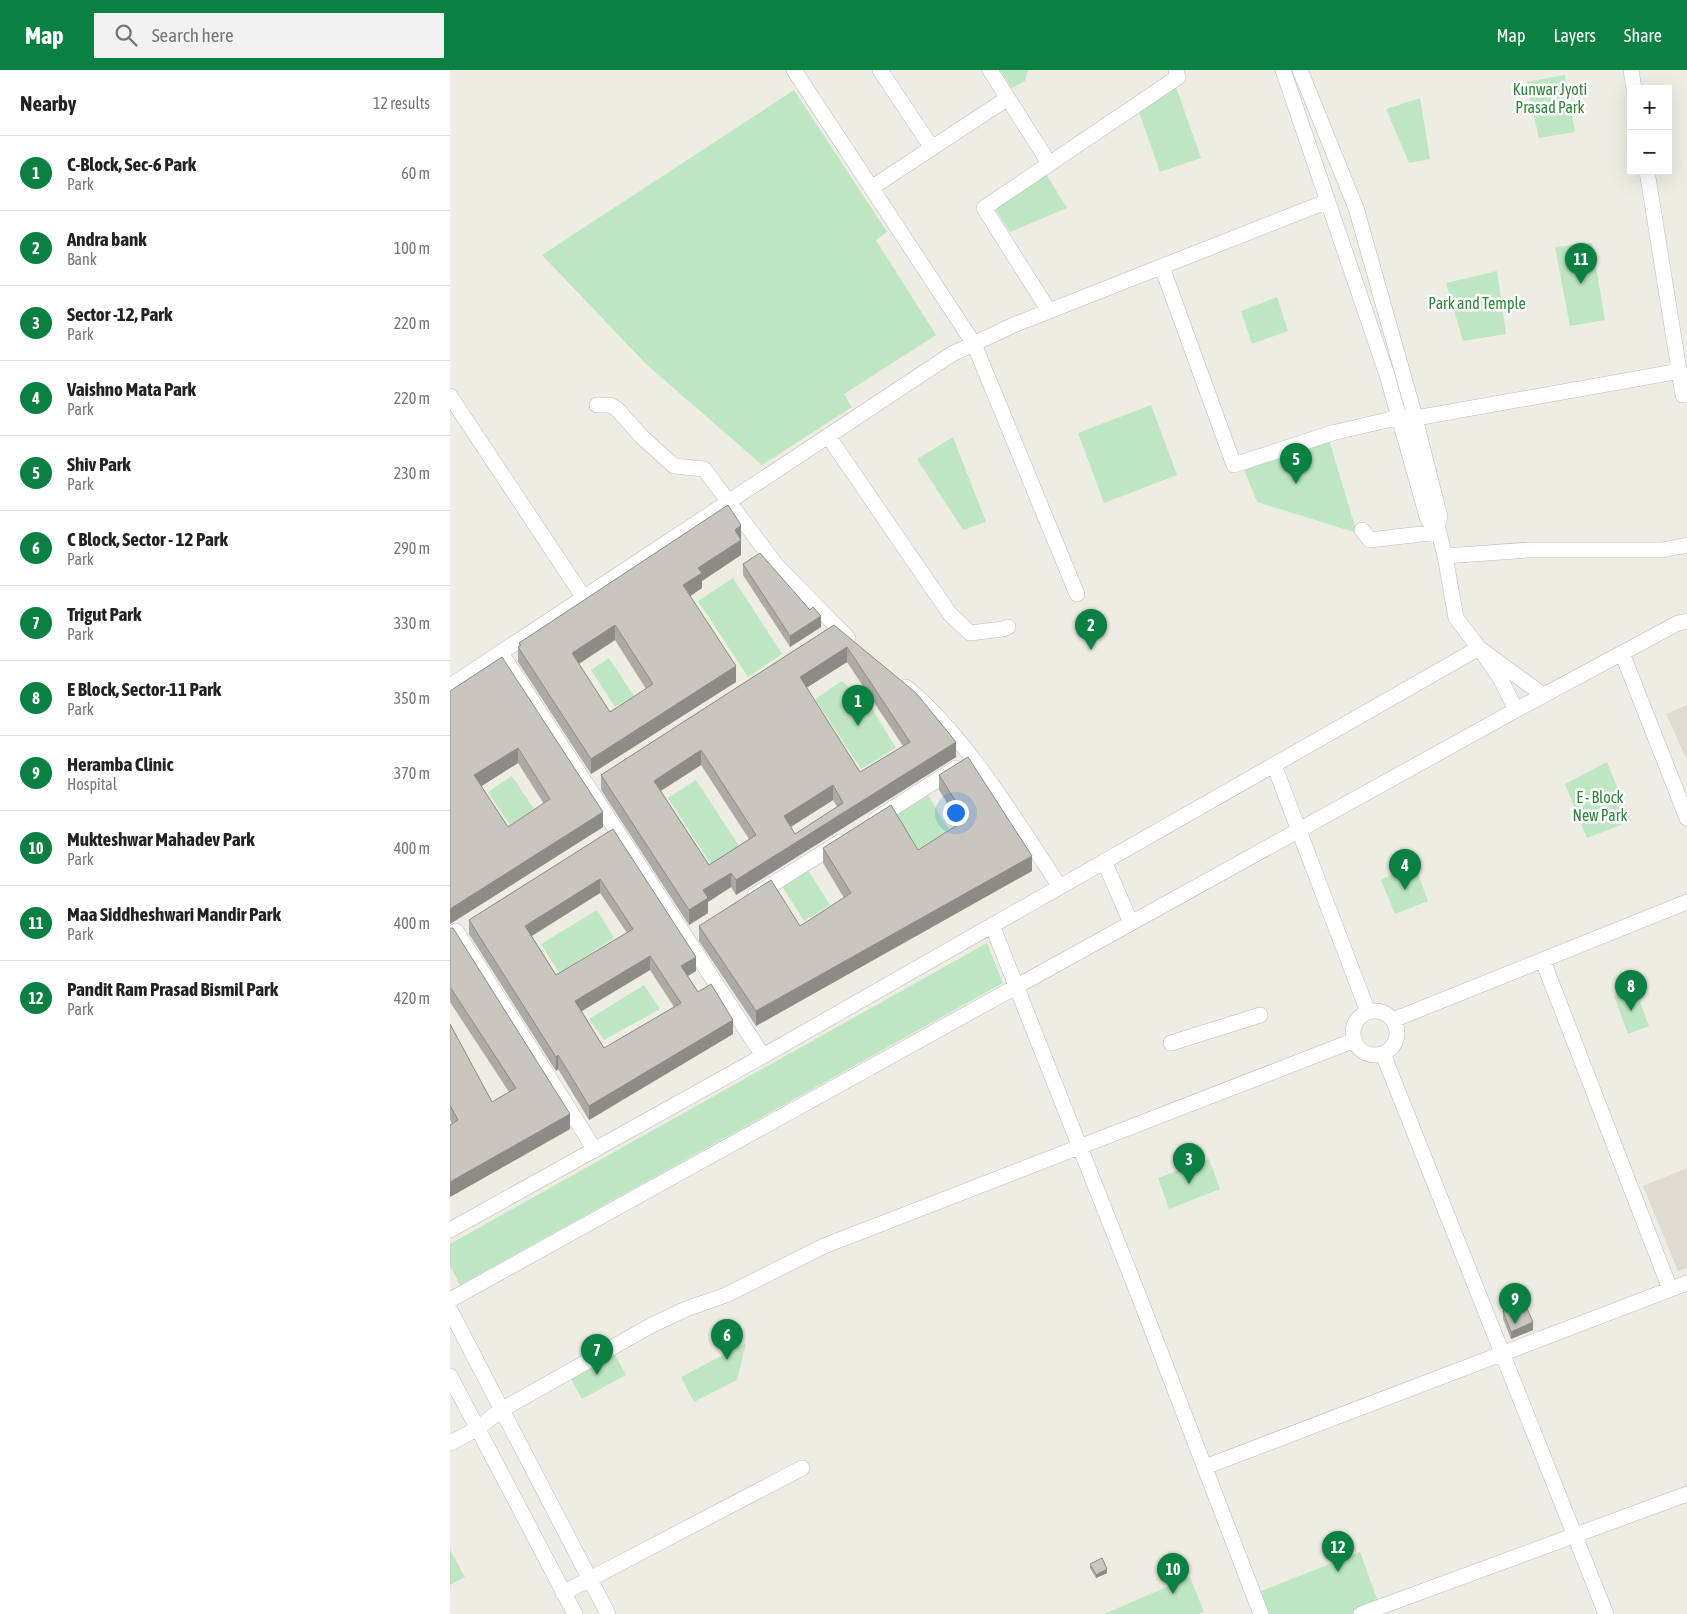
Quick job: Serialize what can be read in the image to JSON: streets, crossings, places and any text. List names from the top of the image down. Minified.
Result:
{"parks":["Kunwar Jyoti Prasad Park","Park and Temple","E - Block New Park"],"page":{"header":"Map","search":"Search here","nav":["Map","Layers","Share"],"heading":["Nearby","12 results"],"map_buttons":["+","−"],"list":[{"mark":"1","name":"C-Block, Sec-6 Park","note":"Park","value":"60 m"},{"mark":"2","name":"Andra bank","note":"Bank","value":"100 m"},{"mark":"3","name":"Sector -12, Park","note":"Park","value":"220 m"},{"mark":"4","name":"Vaishno Mata Park","note":"Park","value":"220 m"},{"mark":"5","name":"Shiv Park","note":"Park","value":"230 m"},{"mark":"6","name":"C Block, Sector - 12 Park","note":"Park","value":"290 m"},{"mark":"7","name":"Trigut Park","note":"Park","value":"330 m"},{"mark":"8","name":"E Block, Sector-11 Park","note":"Park","value":"350 m"},{"mark":"9","name":"Heramba Clinic","note":"Hospital","value":"370 m"},{"mark":"10","name":"Mukteshwar Mahadev Park","note":"Park","value":"400 m"},{"mark":"11","name":"Maa Siddheshwari Mandir Park","note":"Park","value":"400 m"},{"mark":"12","name":"Pandit Ram Prasad Bismil Park","note":"Park","value":"420 m"}],"pins":["11","5","2","1","4","8","3","9","6","7","12","10"]}}
